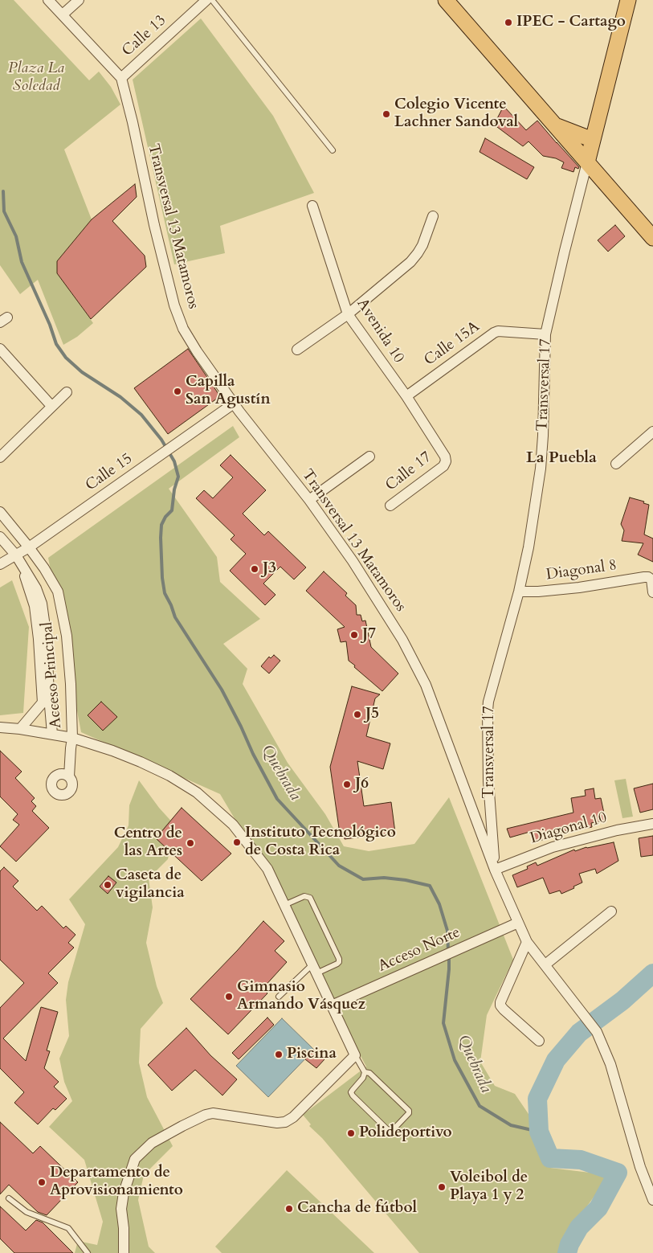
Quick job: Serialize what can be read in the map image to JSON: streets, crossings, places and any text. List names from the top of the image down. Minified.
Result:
{"streets":{"main road":["Transversal 17"],"street":["Calle 13","Transversal 13 Matamoros","Avenida 10","Calle 15A","Calle 17","Calle 15","Diagonal 8","Acceso Principal","Diagonal 10","Acceso Norte"]},"crossings":[["Calle 13","Transversal 13 Matamoros"],["Transversal 13 Matamoros","Transversal 17"],["Transversal 13 Matamoros","Calle 15"],["Transversal 13 Matamoros","Diagonal 10"],["Transversal 13 Matamoros","Acceso Norte"],["Avenida 10","Calle 15A"],["Avenida 10","Calle 17"],["Calle 15A","Transversal 17"],["Transversal 17","Diagonal 8"],["Transversal 17","Diagonal 10"],["Calle 15","Acceso Principal"]],"districts":["La Puebla"],"water":["Quebrada"],"parks":["Plaza La Soledad"],"places":["IPEC - Cartago","Colegio Vicente Lachner Sandoval","Capilla San Agustín","J3","J7","J5","J6","Instituto Tecnológico de Costa Rica","Centro de las Artes","Caseta de vigilancia","Gimnasio Armando Vásquez","Piscina","Polideportivo","Departamento de Aprovisionamiento","Voleibol de Playa 1 y 2","Cancha de fútbol"]}
